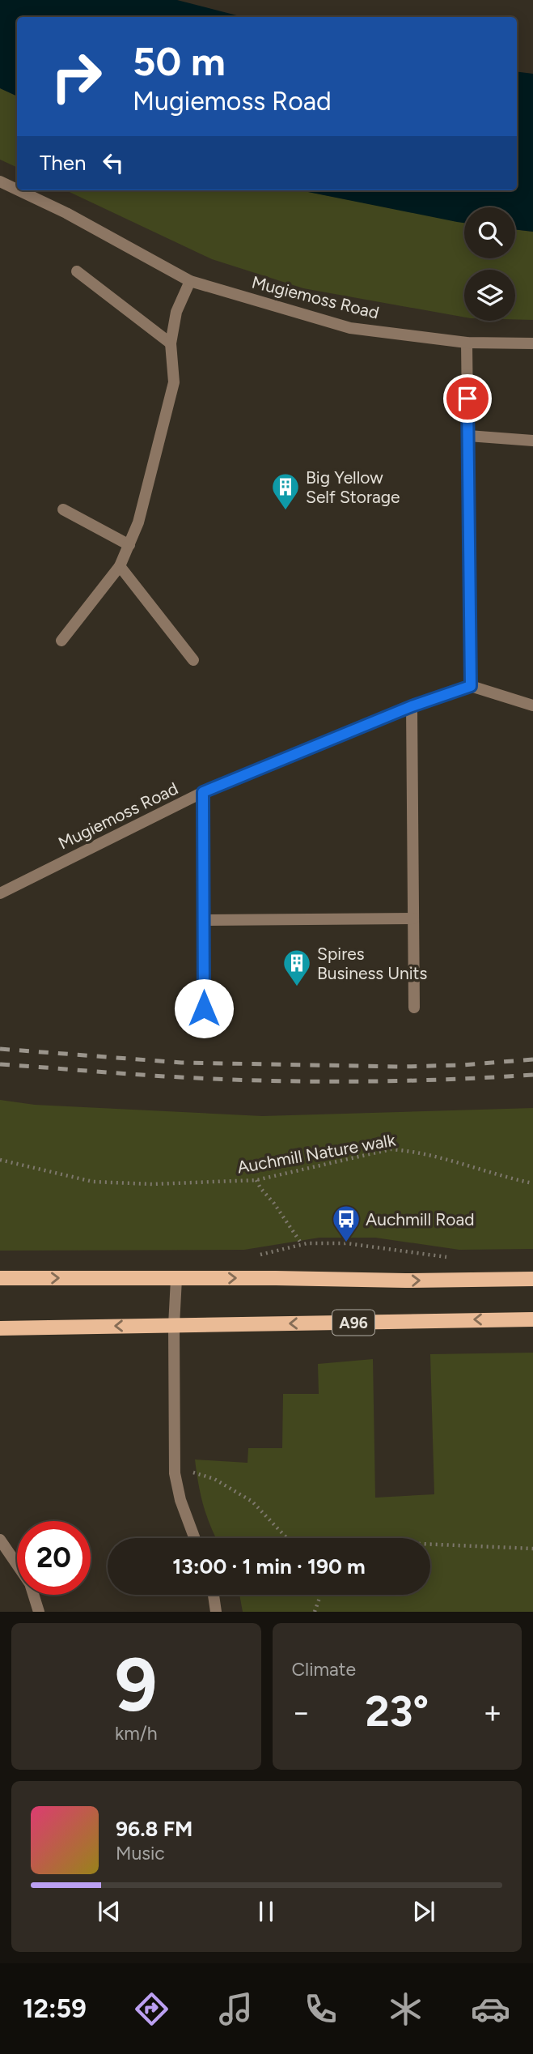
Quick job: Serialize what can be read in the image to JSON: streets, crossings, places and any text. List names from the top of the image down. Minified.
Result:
{"streets":{"main road":["A96"],"street":["Mugiemoss Road"],"path":["Auchmill Nature walk"]},"places":{"building":["Big Yellow Self Storage","Spires Business Units"],"bus stop":["Auchmill Road"]},"page":{"turn":["50 m","Mugiemoss Road"],"then":"Then","limit":"20","trip":"13:00 · 1 min · 190 m","tile":[["9","km/h"],"Climate"],"heat":["−","23°","+"],"song":["96.8 FM","Music"],"tabs":"12:59"}}
